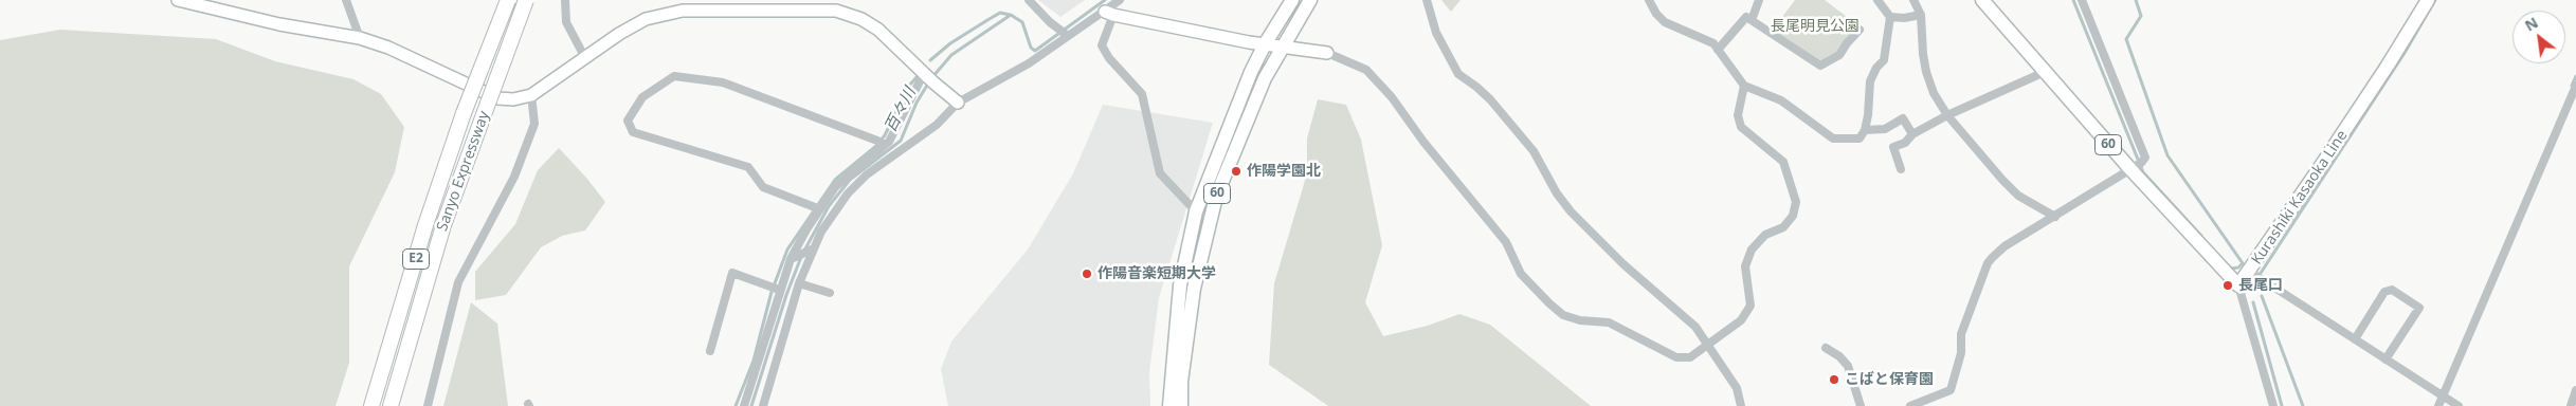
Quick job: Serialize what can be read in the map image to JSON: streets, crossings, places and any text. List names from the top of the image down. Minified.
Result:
{"streets":{"highway":["Sanyo Expressway","E2"],"main road":["60","Kurashiki Kasaoka Line"]},"crossings":[["60","Kurashiki Kasaoka Line"]],"water":["百々川"],"parks":["長尾明見公園"],"places":["作陽学園北","作陽音楽短期大学","長尾口","こばと保育園"],"north":"top left"}
